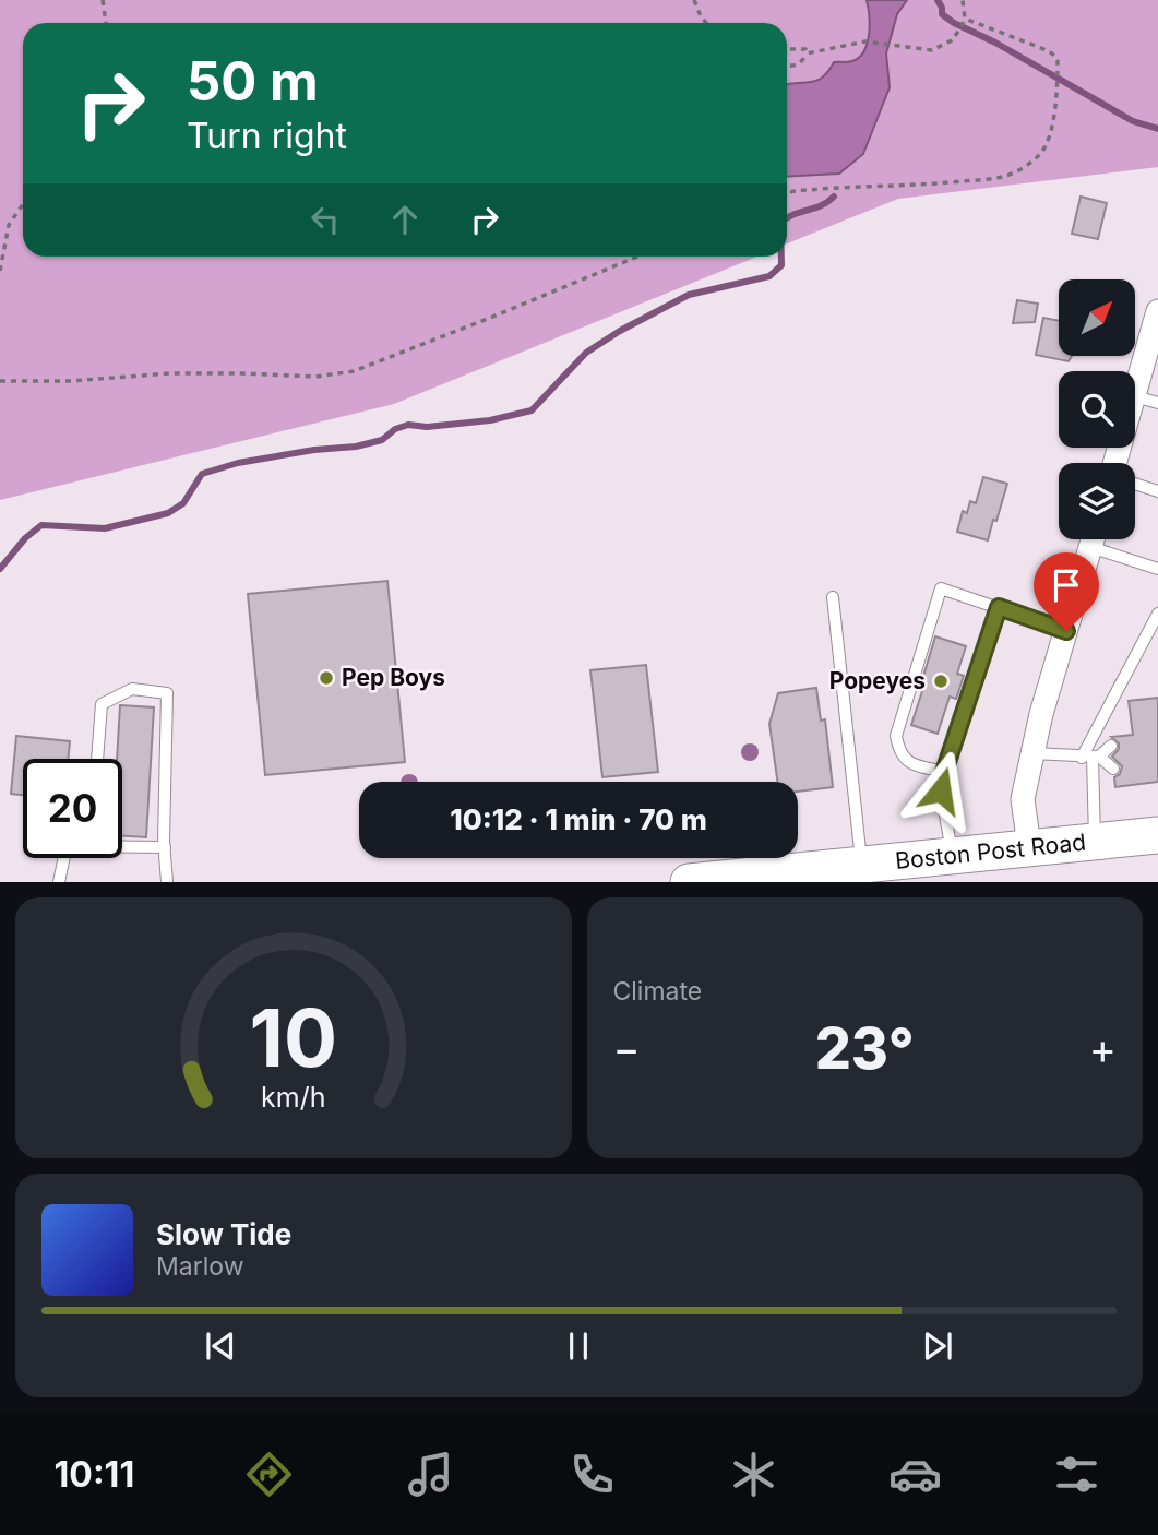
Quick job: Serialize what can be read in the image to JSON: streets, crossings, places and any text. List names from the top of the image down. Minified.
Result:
{"streets":{"main road":["Boston Post Road"]},"places":["Pep Boys","Popeyes"],"north":"top right","page":{"turn":["50 m","Turn right"],"limit":"20","trip":"10:12 · 1 min · 70 m","tile":"Climate","heat":["−","23°","+"],"song":["Slow Tide","Marlow"],"tabs":"10:11","gauge":["10","km/h"]}}
